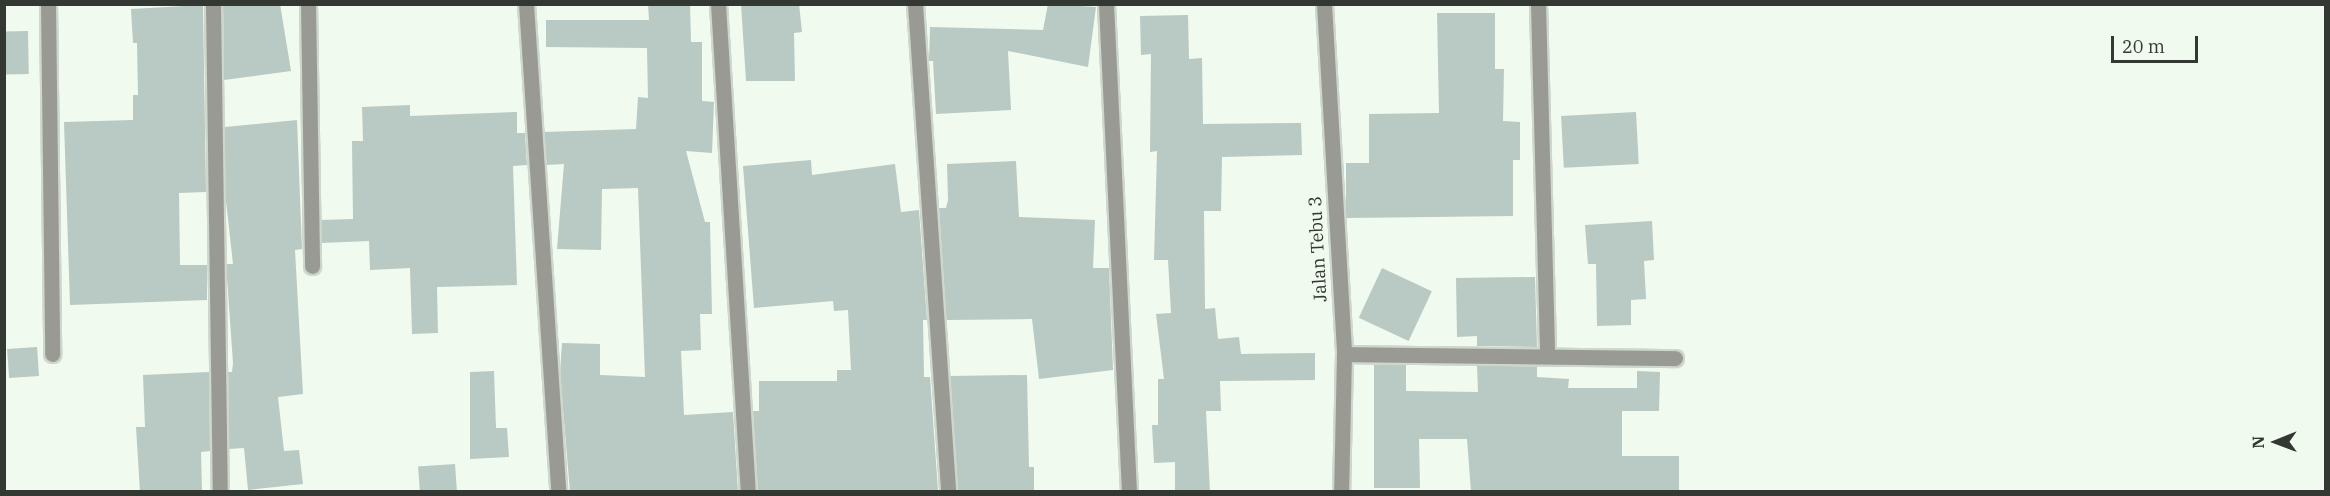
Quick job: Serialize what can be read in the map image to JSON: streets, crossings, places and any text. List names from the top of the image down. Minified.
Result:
{"streets":{"street":["Jalan Tebu 3"]},"scale_bar":"20 m","north":"left"}
